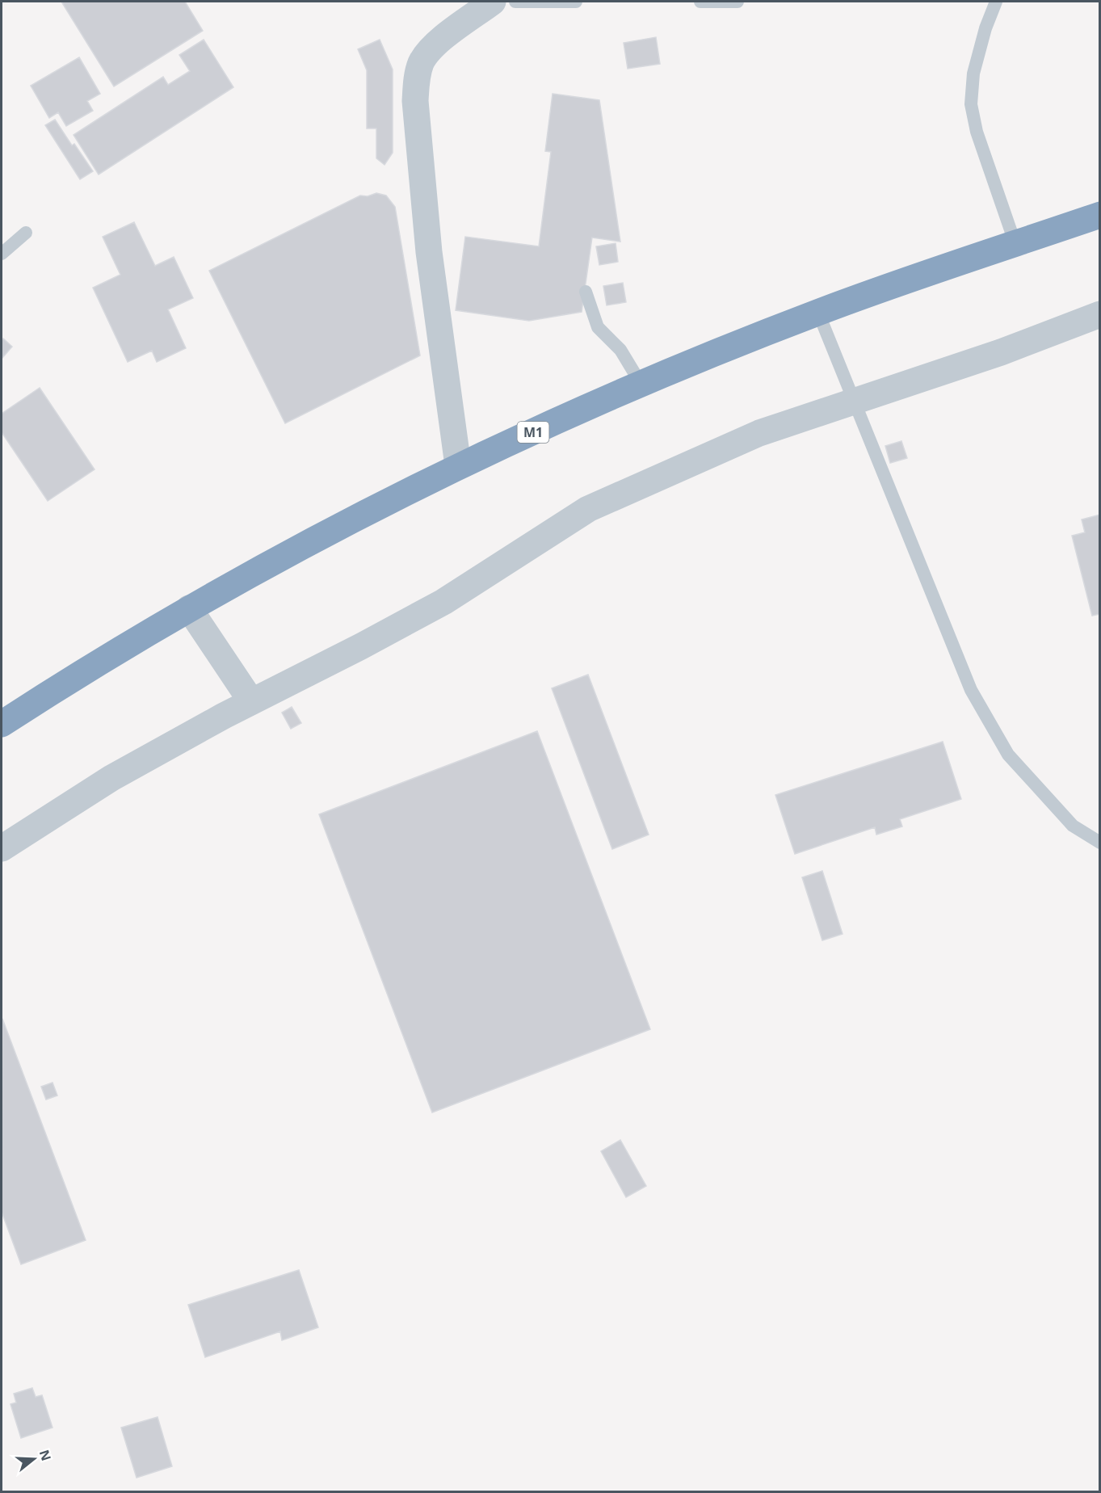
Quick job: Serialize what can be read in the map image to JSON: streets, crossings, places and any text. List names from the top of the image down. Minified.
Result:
{"streets":{"highway":["M1"]},"north":"right"}
